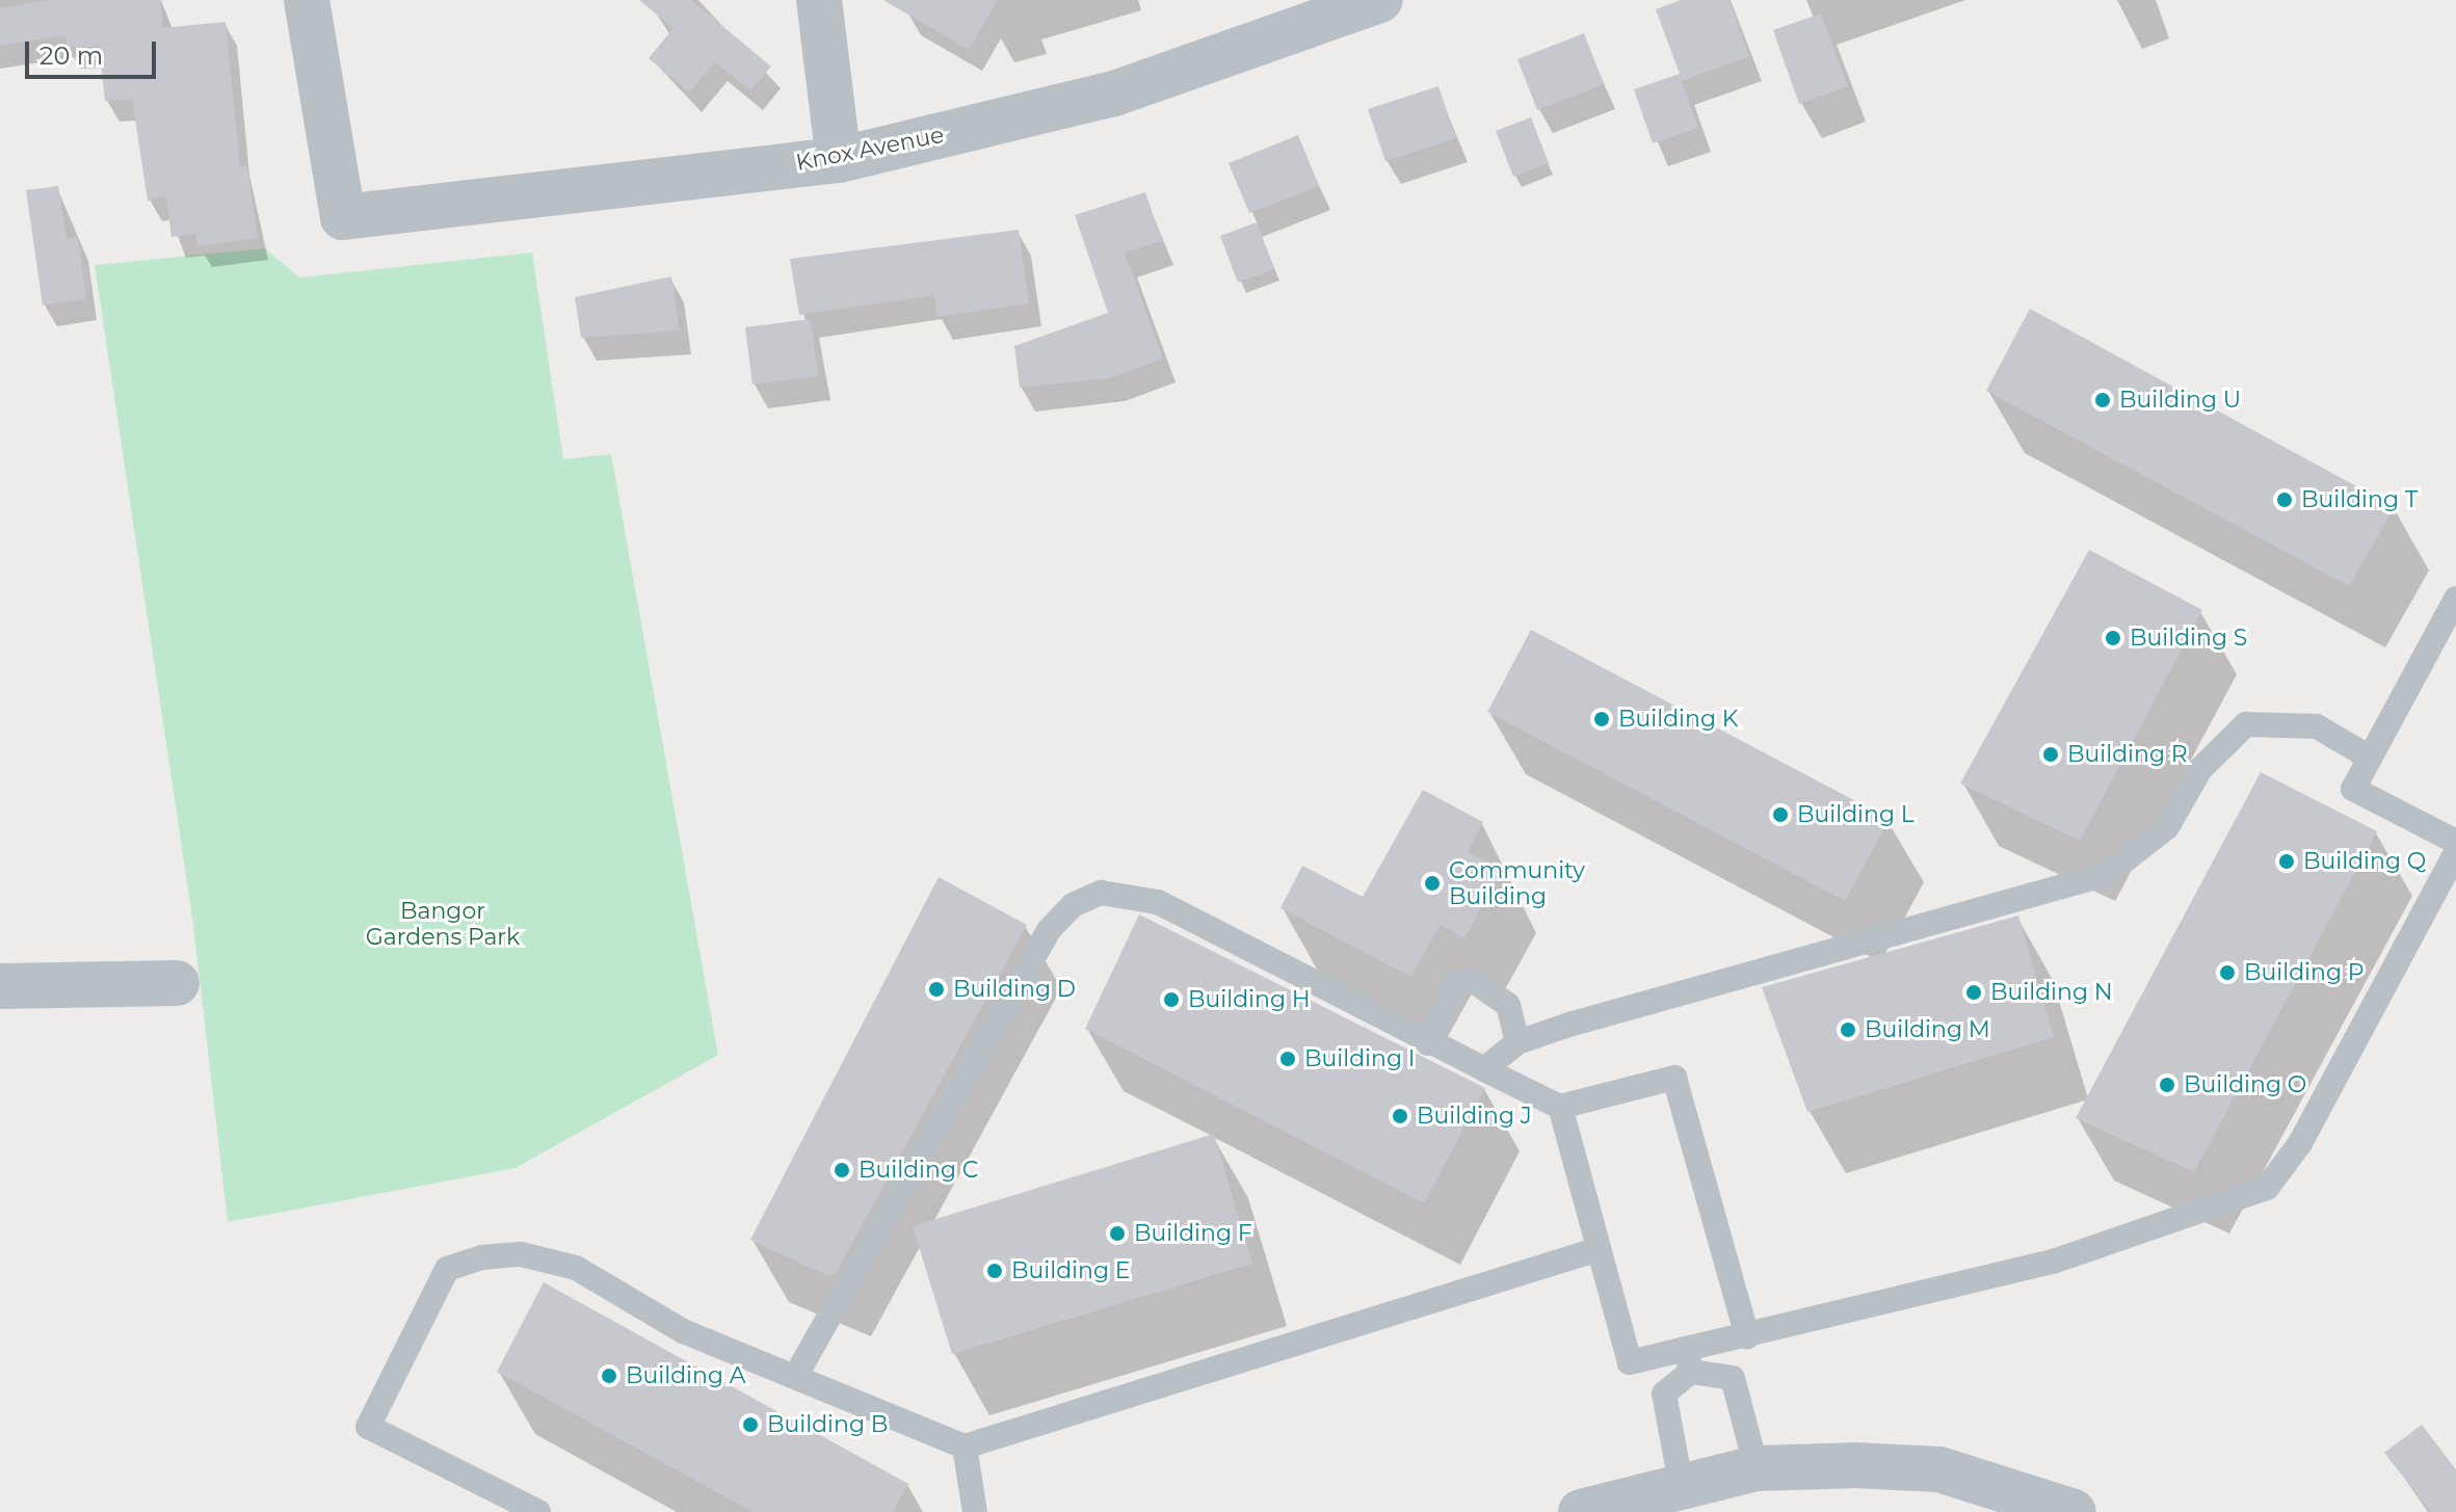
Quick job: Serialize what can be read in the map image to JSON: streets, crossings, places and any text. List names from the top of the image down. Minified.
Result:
{"streets":{"street":["Knox Avenue"]},"parks":["Bangor Gardens Park"],"places":["Building U","Building T","Building S","Building K","Building R","Building L","Building Q","Community Building","Building P","Building D","Building N","Building H","Building M","Building I","Building O","Building J","Building C","Building F","Building E","Building A","Building B"],"scale_bar":"20 m"}
